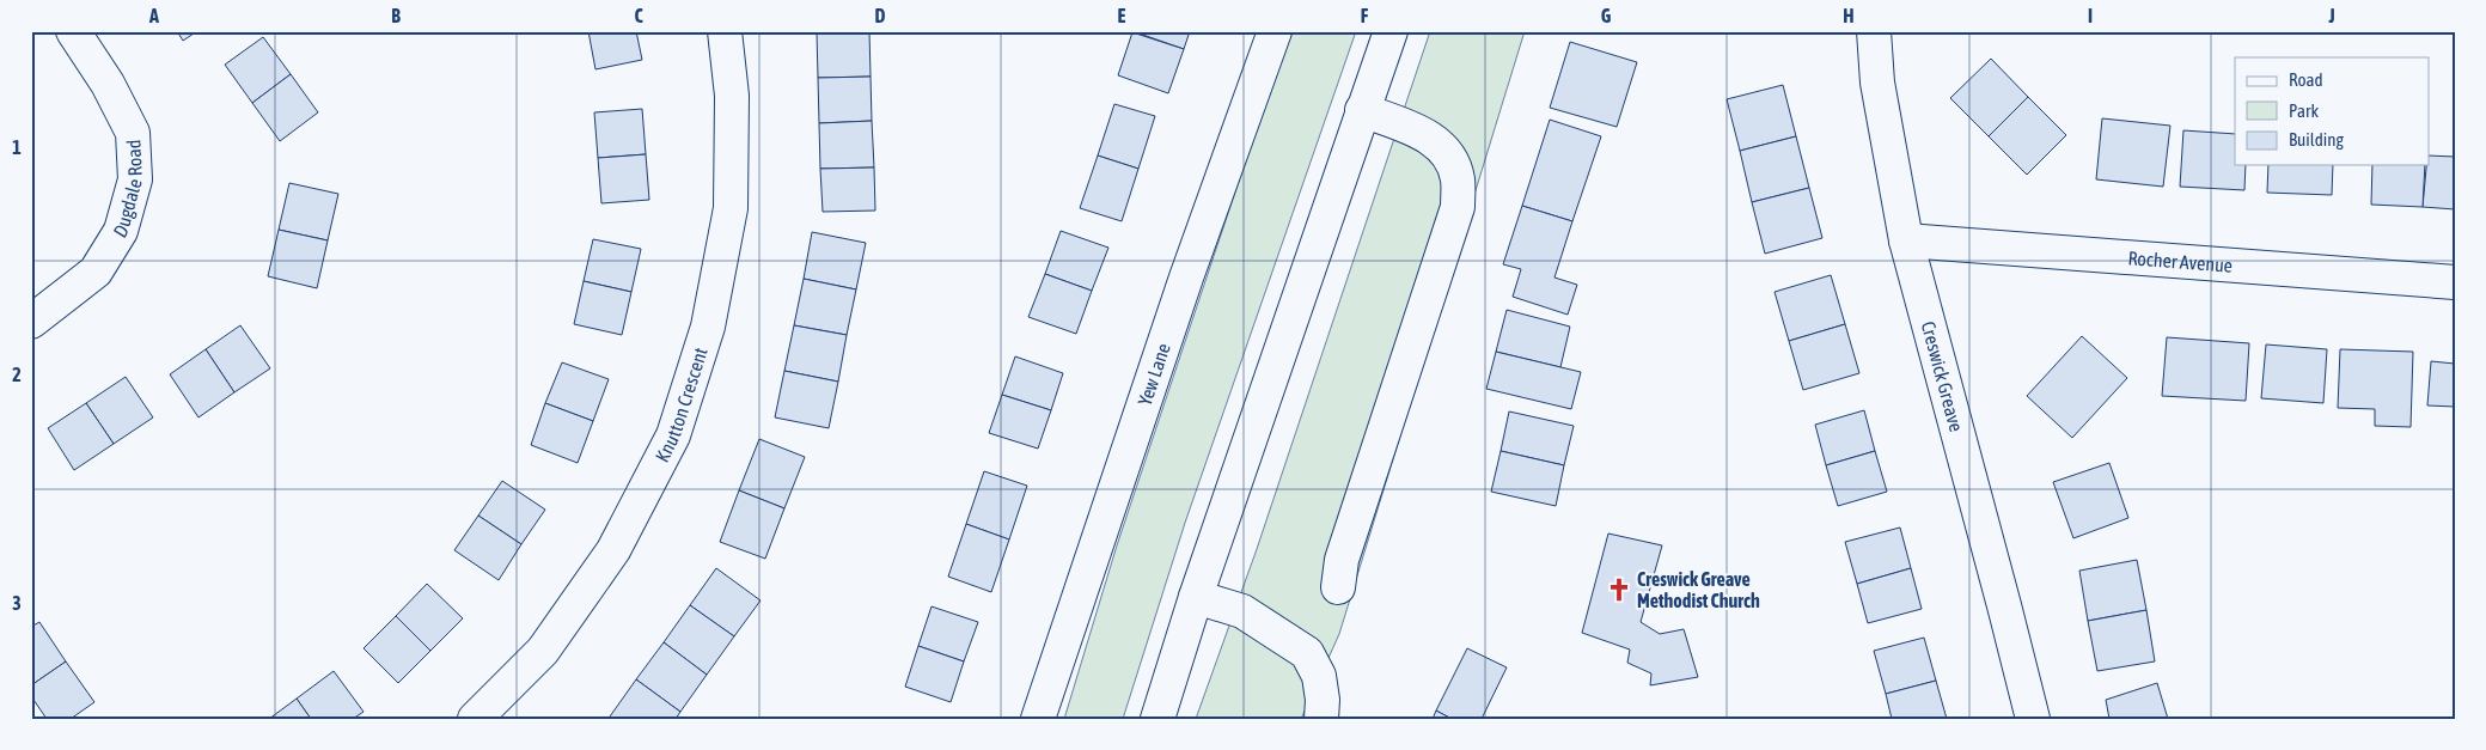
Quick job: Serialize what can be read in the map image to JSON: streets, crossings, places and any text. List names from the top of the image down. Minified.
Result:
{"streets":{"street":["Dugdale Road","Rocher Avenue","Yew Lane","Creswick Greave","Knutton Crescent"]},"crossings":[["Rocher Avenue","Creswick Greave"]],"places":{"church":["Creswick Greave Methodist Church"]},"legend":["Road","Park","Building"],"grid":{"columns":["A","B","C","D","E","F","G","H","I","J"],"rows":["1","2","3"]}}
